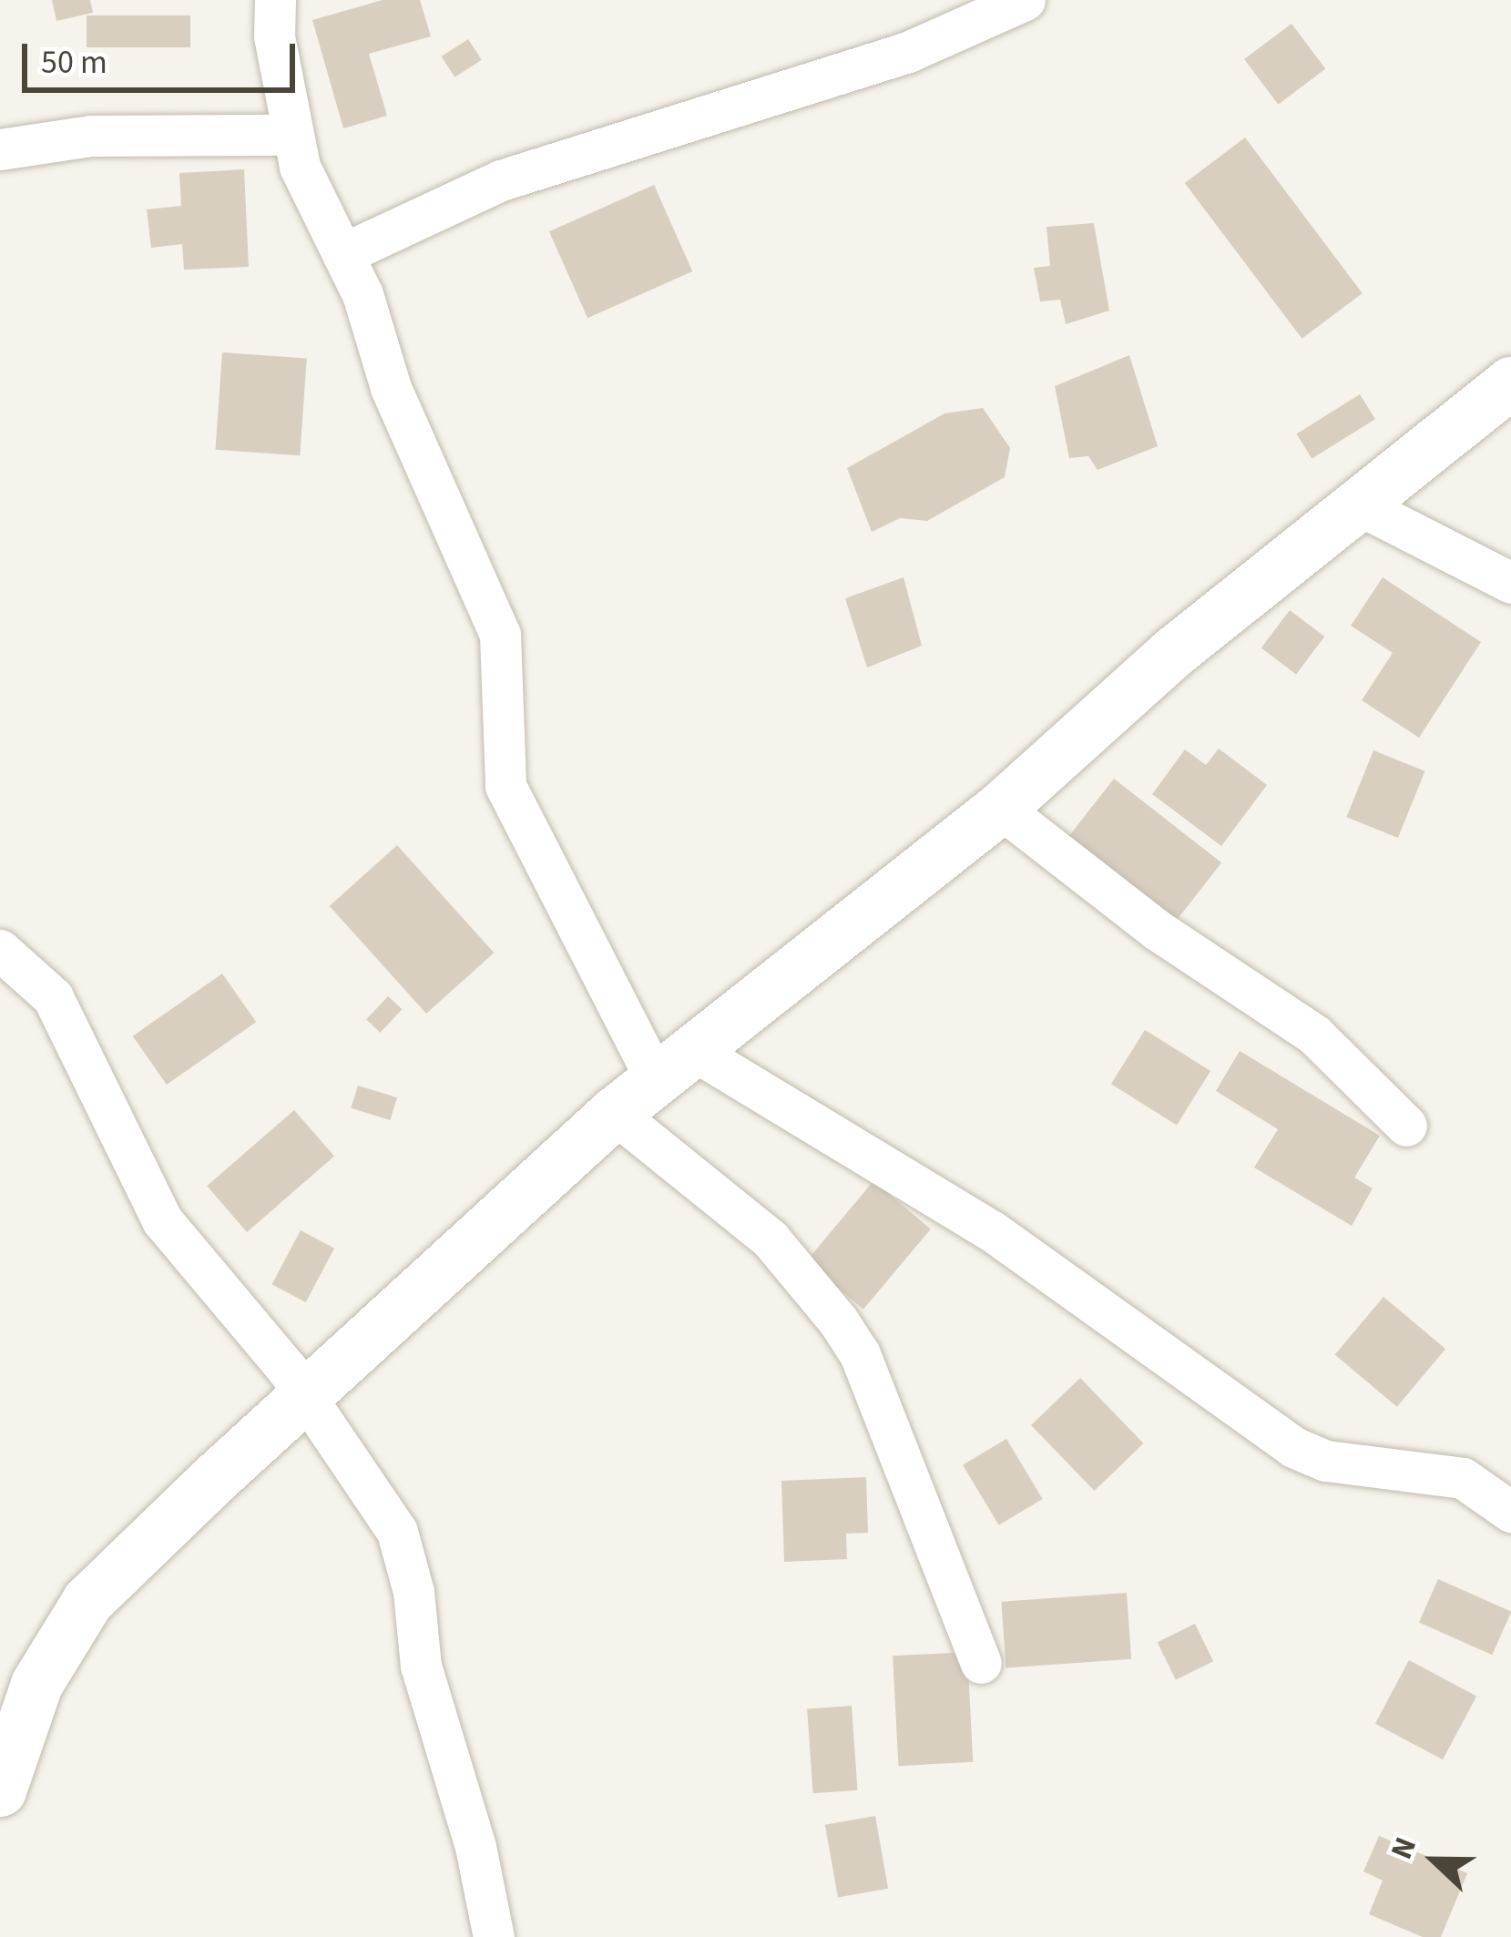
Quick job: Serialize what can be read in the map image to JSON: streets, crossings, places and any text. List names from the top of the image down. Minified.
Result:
{"scale_bar":"50 m","north":"left"}
